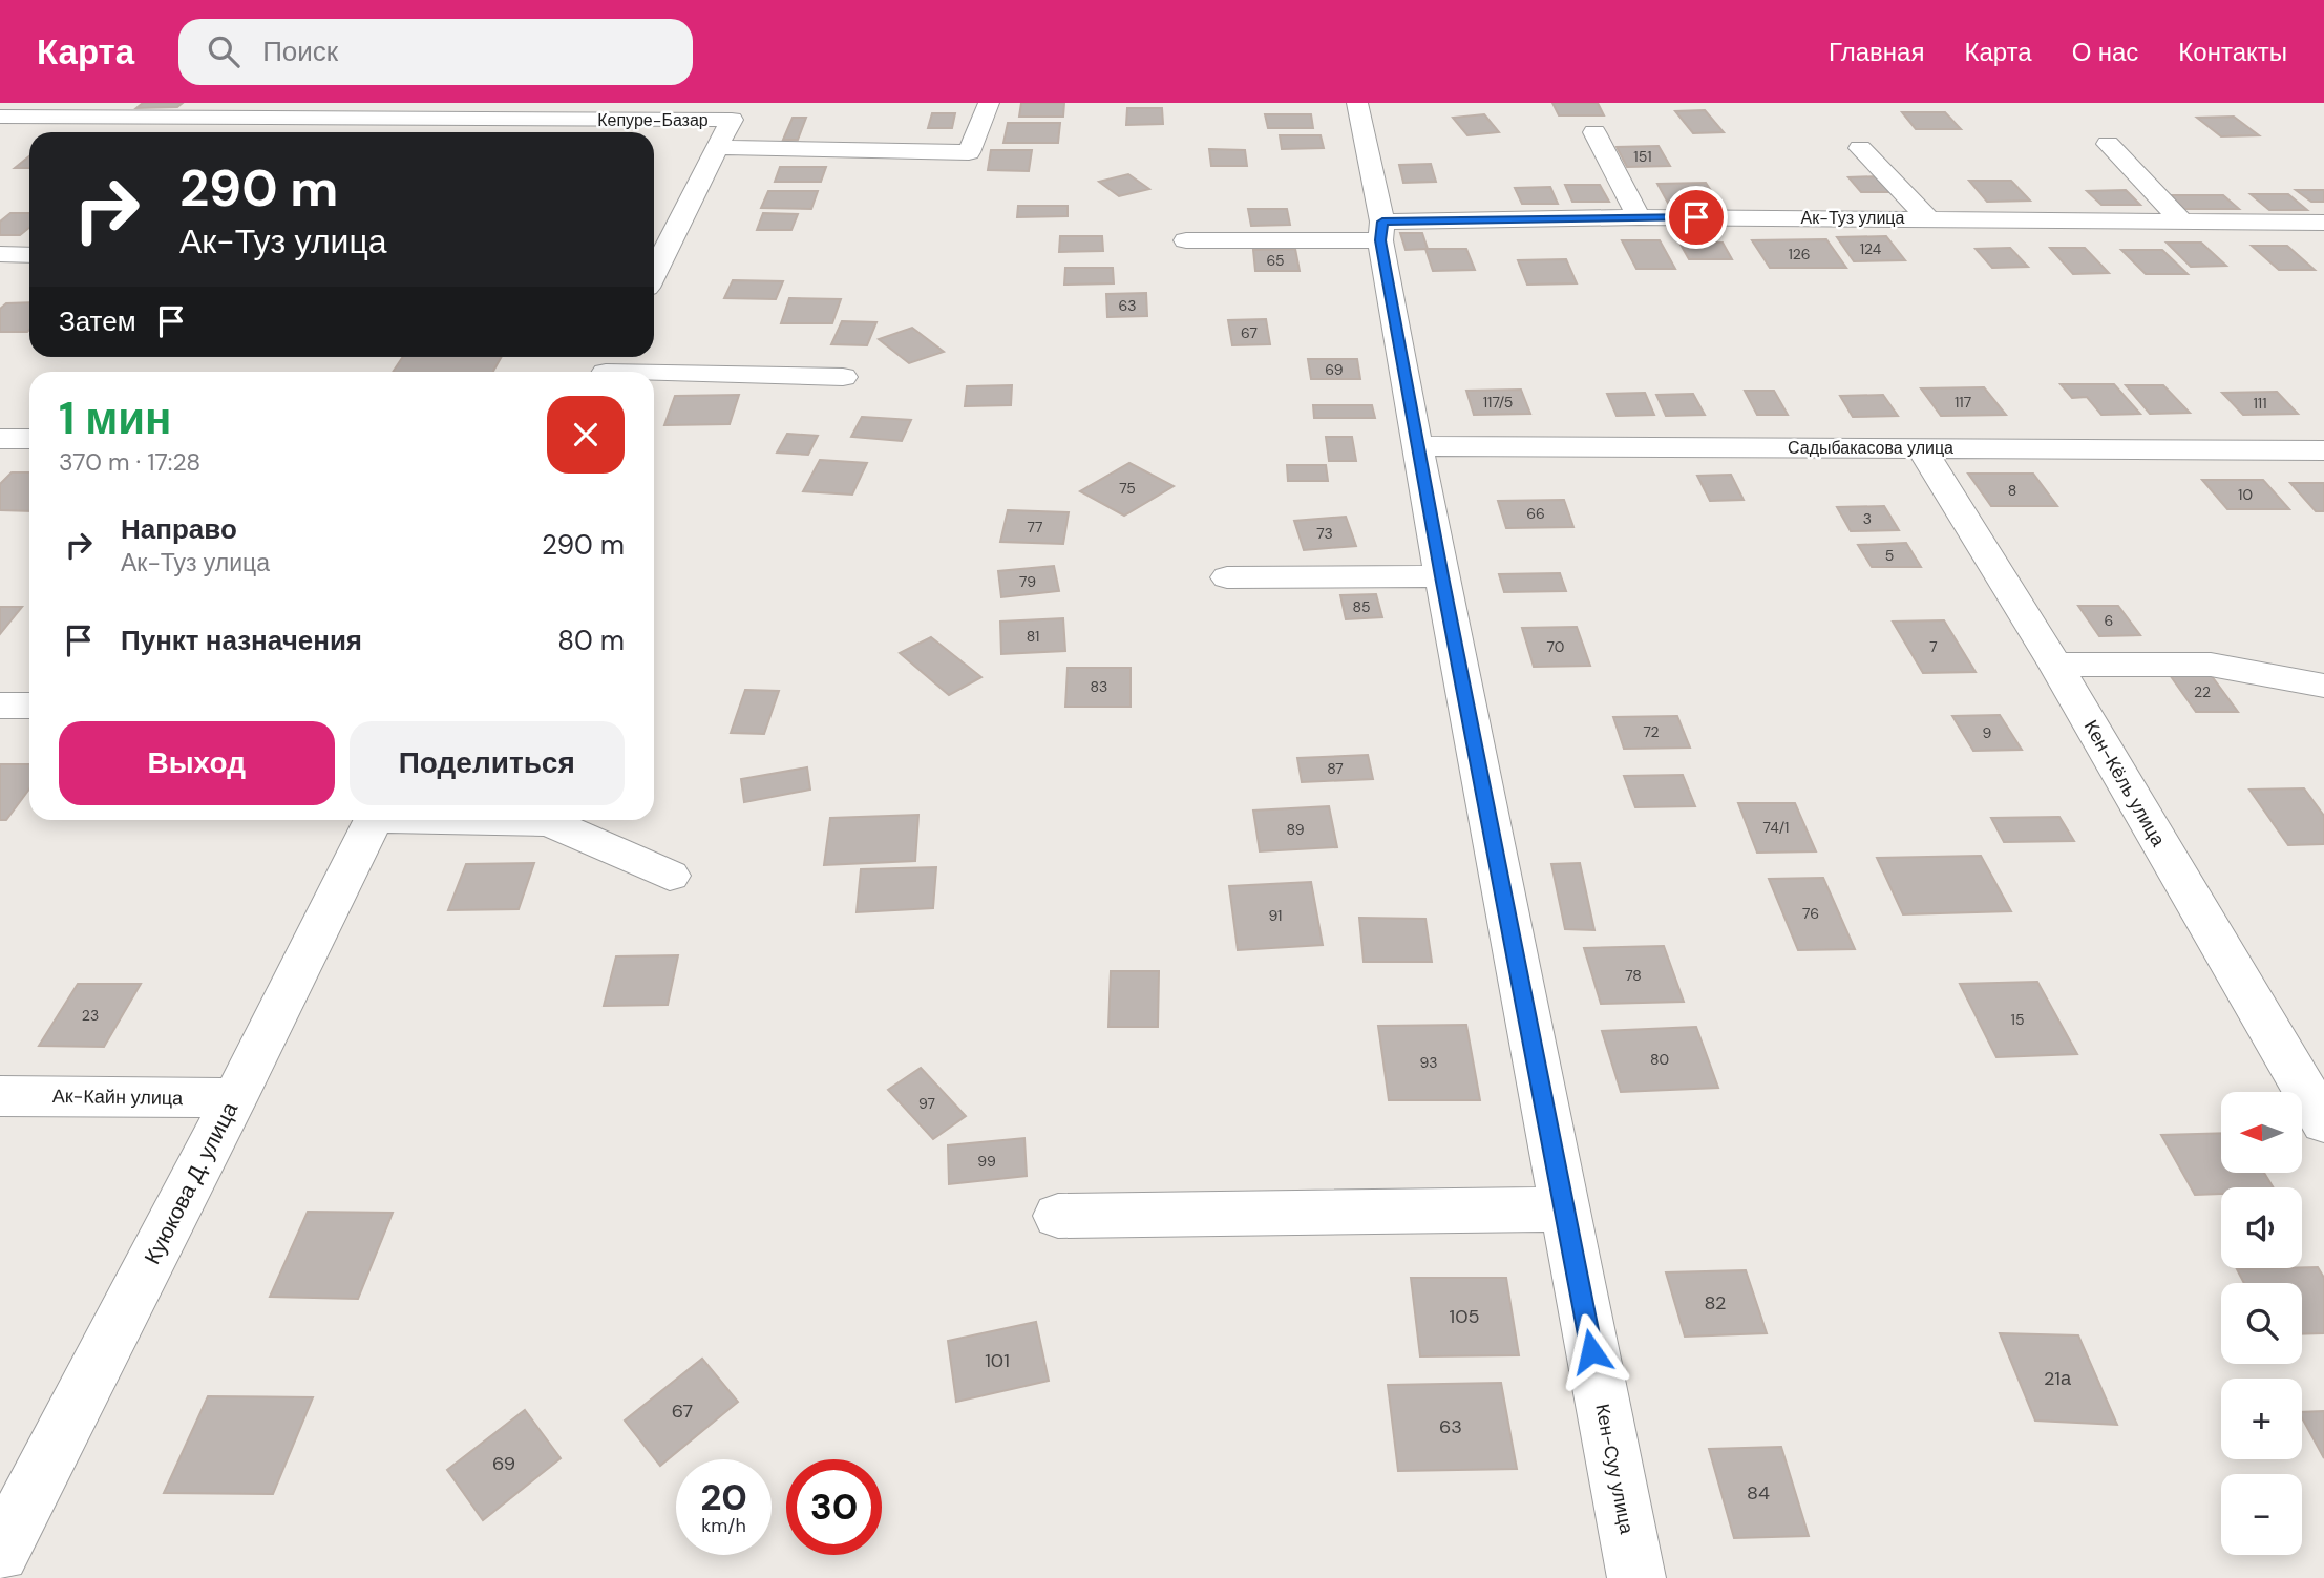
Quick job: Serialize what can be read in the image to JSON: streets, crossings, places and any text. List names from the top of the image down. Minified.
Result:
{"streets":{"street":["Кепуре-Базар","Ак-Туз улица","Садыбакасова улица","Кен-Кёль улица","Ак-Кайн улица","Куюкова Д. улица","Кен-Суу улица"]},"crossings":[["Ак-Туз улица","Кен-Суу улица"],["Садыбакасова улица","Кен-Кёль улица"],["Садыбакасова улица","Кен-Суу улица"],["Ак-Кайн улица","Куюкова Д. улица"]],"house_numbers":["151","124","126","65","63","67","69","117/5","117","111","75","8","10","66","3","77","73","5","79","85","6","81","70","7","83","22","72","9","87","74/1","89","76","91","78","23","15","80","93","97","99","82","105","101","21а","67","63","69","84"],"north":"left","page":{"header":"Карта","search":"Поиск","nav":["Главная","Карта","О нас","Контакты"],"turn":["290 m","Ак-Туз улица"],"then":"Затем","heading":["1 мин","370 m · 17:28"],"list":[{"name":"Направо","note":"Ак-Туз улица","value":"290 m"},{"name":"Пункт назначения","value":"80 m"}],"buttons":["Выход","Поделиться"],"map_buttons":["+","−"],"speed":"20 km/h","limit":"30"}}
